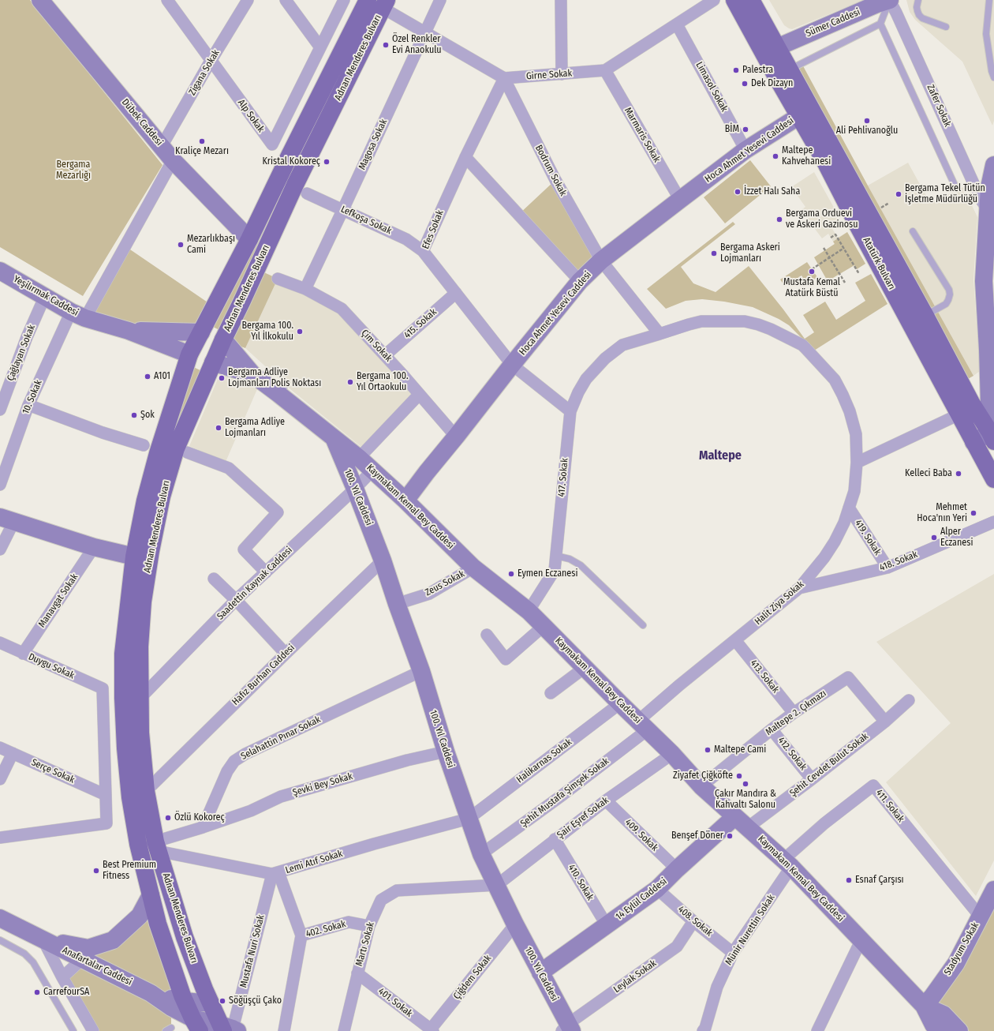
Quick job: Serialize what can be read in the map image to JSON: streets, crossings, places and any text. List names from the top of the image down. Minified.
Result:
{"streets":{"main road":["Sümer Caddesi","Adnan Menderes Bulvarı","Dübek Caddesi","Hoca Ahmet Yesevi Caddesi","Atatürk Bulvarı","Yeşilırmak Caddesi","100. Yıl Caddesi","Kaymakam Kemal Bey Caddesi","14 Eylül Caddesi","Stadyum Sokak","Anafartalar Caddesi"],"street":["Zigana Sokak","Girne Sokak","Limasol Sokak","Zafer Sokak","Alp Sokak","Marmaris Sokak","Magosa Sokak","Bodrum Sokak","Lefkoşa Sokak","Efes Sokak","415. Sokak","Çim Sokak","Çağlayan Sokak","10. Sokak","417. Sokak","419. Sokak","418. Sokak","Saadettin Kaynak Caddesi","Zeus Sokak","Manavgat Sokak","Halit Ziya Sokak","Duygu Sokak","Hafız Burhan Caddesi","413. Sokak","Maltepe 2. Çıkmazı","Selahattin Pınar Sokak","412. Sokak","Halikarnas Sokak","Şehit Cevdet Bulut Sokak","Serçe Sokak","Şevki Bey Sokak","Şehit Mustafa Şimşek Sokak","411. Sokak","Şair Eşref Sokak","409. Sokak","Lemi Atıf Sokak","410. Sokak","408. Sokak","402. Sokak","Münir Nurettin Sokak","Martı Sokak","Mustafa Nuri Sokak","Leylak Sokak","Çiğdem Sokak","401. Sokak"]},"crossings":[["Sümer Caddesi","Zafer Sokak"],["Sümer Caddesi","Atatürk Bulvarı"],["Adnan Menderes Bulvarı","Dübek Caddesi"],["Adnan Menderes Bulvarı","Yeşilırmak Caddesi"],["Adnan Menderes Bulvarı","Kaymakam Kemal Bey Caddesi"],["Adnan Menderes Bulvarı","Saadettin Kaynak Caddesi"],["Adnan Menderes Bulvarı","Hafız Burhan Caddesi"],["Adnan Menderes Bulvarı","Lemi Atıf Sokak"],["Adnan Menderes Bulvarı","Mustafa Nuri Sokak"],["Adnan Menderes Bulvarı","Anafartalar Caddesi"],["Zigana Sokak","Alp Sokak"],["Zigana Sokak","Dübek Caddesi"],["Girne Sokak","Limasol Sokak"],["Girne Sokak","Marmaris Sokak"],["Girne Sokak","Bodrum Sokak"],["Girne Sokak","Efes Sokak"],["Limasol Sokak","Hoca Ahmet Yesevi Caddesi"],["Dübek Caddesi","10. Sokak"],["Marmaris Sokak","Hoca Ahmet Yesevi Caddesi"],["Magosa Sokak","Lefkoşa Sokak"],["Magosa Sokak","Çim Sokak"],["Hoca Ahmet Yesevi Caddesi","Bodrum Sokak"],["Hoca Ahmet Yesevi Caddesi","Efes Sokak"],["Hoca Ahmet Yesevi Caddesi","Atatürk Bulvarı"],["Hoca Ahmet Yesevi Caddesi","Çim Sokak"],["Hoca Ahmet Yesevi Caddesi","Kaymakam Kemal Bey Caddesi"],["Bodrum Sokak","Efes Sokak"],["Bodrum Sokak","417. Sokak"],["Bodrum Sokak","Halit Ziya Sokak"],["Lefkoşa Sokak","Efes Sokak"],["Efes Sokak","415. Sokak"],["Yeşilırmak Caddesi","Çağlayan Sokak"],["Yeşilırmak Caddesi","10. Sokak"],["Yeşilırmak Caddesi","Kaymakam Kemal Bey Caddesi"],["415. Sokak","Çim Sokak"],["417. Sokak","Kaymakam Kemal Bey Caddesi"],["417. Sokak","Halit Ziya Sokak"],["100. Yıl Caddesi","Kaymakam Kemal Bey Caddesi"],["100. Yıl Caddesi","Saadettin Kaynak Caddesi"],["100. Yıl Caddesi","Zeus Sokak"],["100. Yıl Caddesi","Hafız Burhan Caddesi"],["100. Yıl Caddesi","Selahattin Pınar Sokak"],["100. Yıl Caddesi","Halikarnas Sokak"],["100. Yıl Caddesi","Şevki Bey Sokak"],["100. Yıl Caddesi","Şehit Mustafa Şimşek Sokak"],["100. Yıl Caddesi","Şair Eşref Sokak"],["100. Yıl Caddesi","Lemi Atıf Sokak"],["100. Yıl Caddesi","14 Eylül Caddesi"],["100. Yıl Caddesi","Martı Sokak"],["100. Yıl Caddesi","Leylak Sokak"],["100. Yıl Caddesi","Çiğdem Sokak"],["Kaymakam Kemal Bey Caddesi","Saadettin Kaynak Caddesi"],["Kaymakam Kemal Bey Caddesi","Zeus Sokak"],["Kaymakam Kemal Bey Caddesi","Halit Ziya Sokak"],["Kaymakam Kemal Bey Caddesi","Maltepe 2. Çıkmazı"],["Kaymakam Kemal Bey Caddesi","Halikarnas Sokak"],["Kaymakam Kemal Bey Caddesi","Şehit Cevdet Bulut Sokak"],["Kaymakam Kemal Bey Caddesi","Şehit Mustafa Şimşek Sokak"],["Kaymakam Kemal Bey Caddesi","411. Sokak"],["Kaymakam Kemal Bey Caddesi","Şair Eşref Sokak"],["Kaymakam Kemal Bey Caddesi","14 Eylül Caddesi"],["Kaymakam Kemal Bey Caddesi","Münir Nurettin Sokak"],["Kaymakam Kemal Bey Caddesi","Stadyum Sokak"],["419. Sokak","418. Sokak"],["419. Sokak","Halit Ziya Sokak"],["418. Sokak","Halit Ziya Sokak"],["Manavgat Sokak","Duygu Sokak"],["Halit Ziya Sokak","413. Sokak"],["Halit Ziya Sokak","Şehit Mustafa Şimşek Sokak"],["Duygu Sokak","Serçe Sokak"],["413. Sokak","Maltepe 2. Çıkmazı"],["Maltepe 2. Çıkmazı","412. Sokak"],["Maltepe 2. Çıkmazı","Şehit Cevdet Bulut Sokak"],["Selahattin Pınar Sokak","Şevki Bey Sokak"],["412. Sokak","Şehit Cevdet Bulut Sokak"],["Halikarnas Sokak","Lemi Atıf Sokak"],["411. Sokak","Münir Nurettin Sokak"],["411. Sokak","Stadyum Sokak"],["Şair Eşref Sokak","409. Sokak"],["Şair Eşref Sokak","410. Sokak"],["Şair Eşref Sokak","Martı Sokak"],["409. Sokak","14 Eylül Caddesi"],["Lemi Atıf Sokak","Mustafa Nuri Sokak"],["410. Sokak","14 Eylül Caddesi"],["14 Eylül Caddesi","408. Sokak"],["408. Sokak","Münir Nurettin Sokak"],["408. Sokak","Leylak Sokak"],["402. Sokak","Martı Sokak"],["Martı Sokak","401. Sokak"],["Mustafa Nuri Sokak","Anafartalar Caddesi"],["Çiğdem Sokak","401. Sokak"]],"districts":["Maltepe"],"parks":["Bergama Mezarlığı"],"places":["Özel Renkler Evi Anaokulu","Palestra","Dek Dizayn","Ali Pehlivanoğlu","BİM","Kraliçe Mezarı","Maltepe Kahvehanesi","Kristal Kokoreç","İzzet Halı Saha","Bergama Tekel Tütün İşletme Müdürlüğü","Bergama Orduevi ve Askeri Gazinosu","Mezarlıkbaşı Cami","Bergama Askeri Lojmanları","Mustafa Kemal Atatürk Büstü","Bergama 100. Yıl İlkokulu","A101","Bergama Adliye Lojmanları Polis Noktası","Bergama 100. Yıl Ortaokulu","Şok","Bergama Adliye Lojmanları","Kelleci Baba","Mehmet Hoca'nın Yeri","Alper Eczanesi","Eymen Eczanesi","Maltepe Cami","Ziyafet Çiğköfte","Çakır Mandıra & Kahvaltı Salonu","Özlü Kokoreç","Benşef Döner","Best Premium Fitness","Esnaf Çarşısı","CarrefourSA","Söğüşçü Çako"]}
